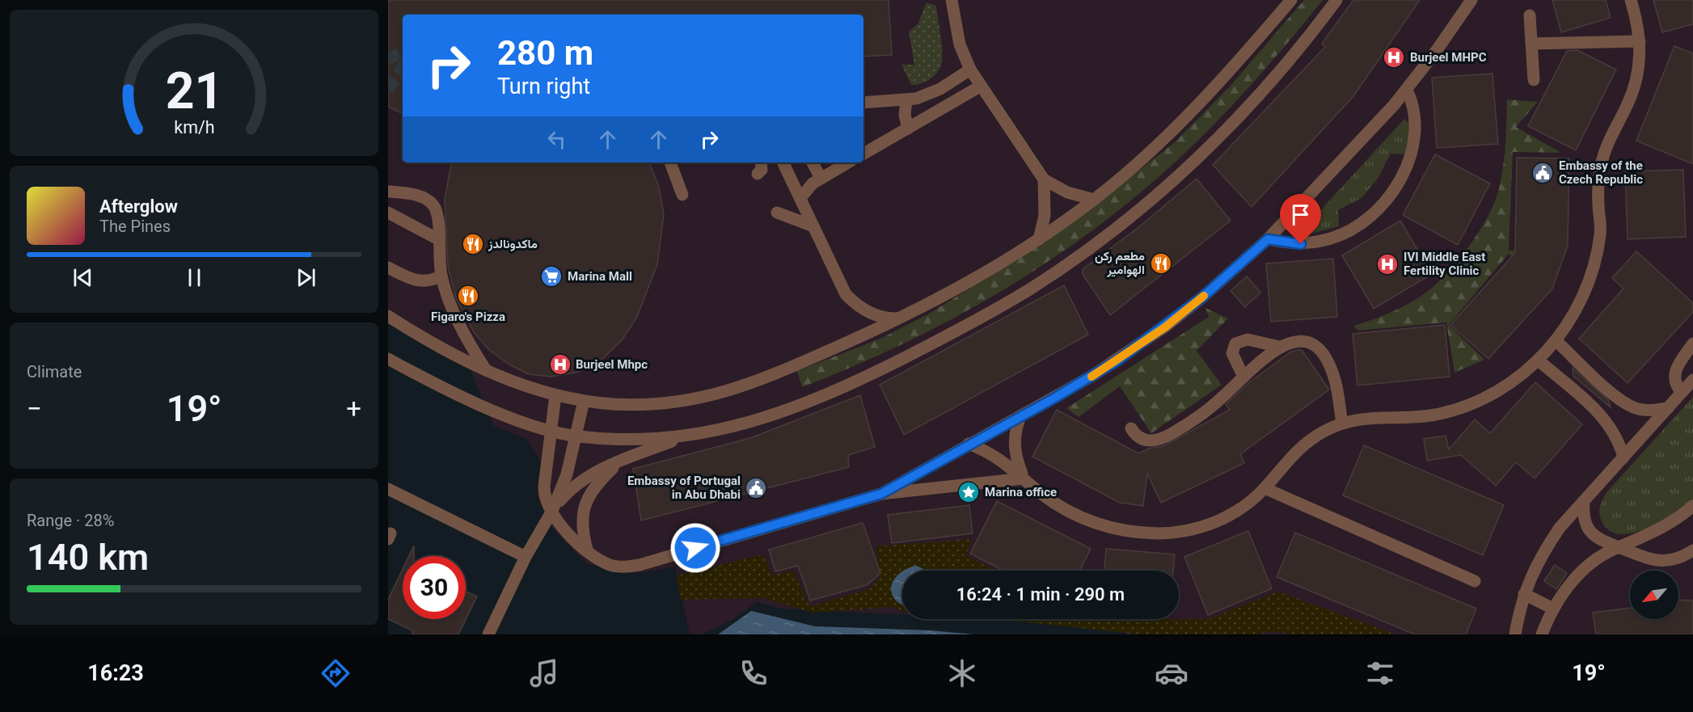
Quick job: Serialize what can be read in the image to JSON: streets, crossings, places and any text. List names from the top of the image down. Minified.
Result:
{"places":{"hospital":["Burjeel MHPC","IVI Middle East Fertility Clinic","Burjeel Mhpc"],"public building":["Embassy of the Czech Republic","Embassy of Portugal in Abu Dhabi"],"restaurant":["ماكدونالدز","مطعم ركن الهوامير","Figaro's Pizza"],"supermarket":["Marina Mall"],"place":["Marina office"]},"north":"bottom left","page":{"turn":["280 m","Turn right"],"song":["Afterglow","The Pines"],"tile":["Climate",["Range · 28%","140 km"]],"heat":["−","19°","+"],"limit":"30","trip":"16:24 · 1 min · 290 m","tabs":["16:23","19°"],"gauge":["21","km/h"]}}
